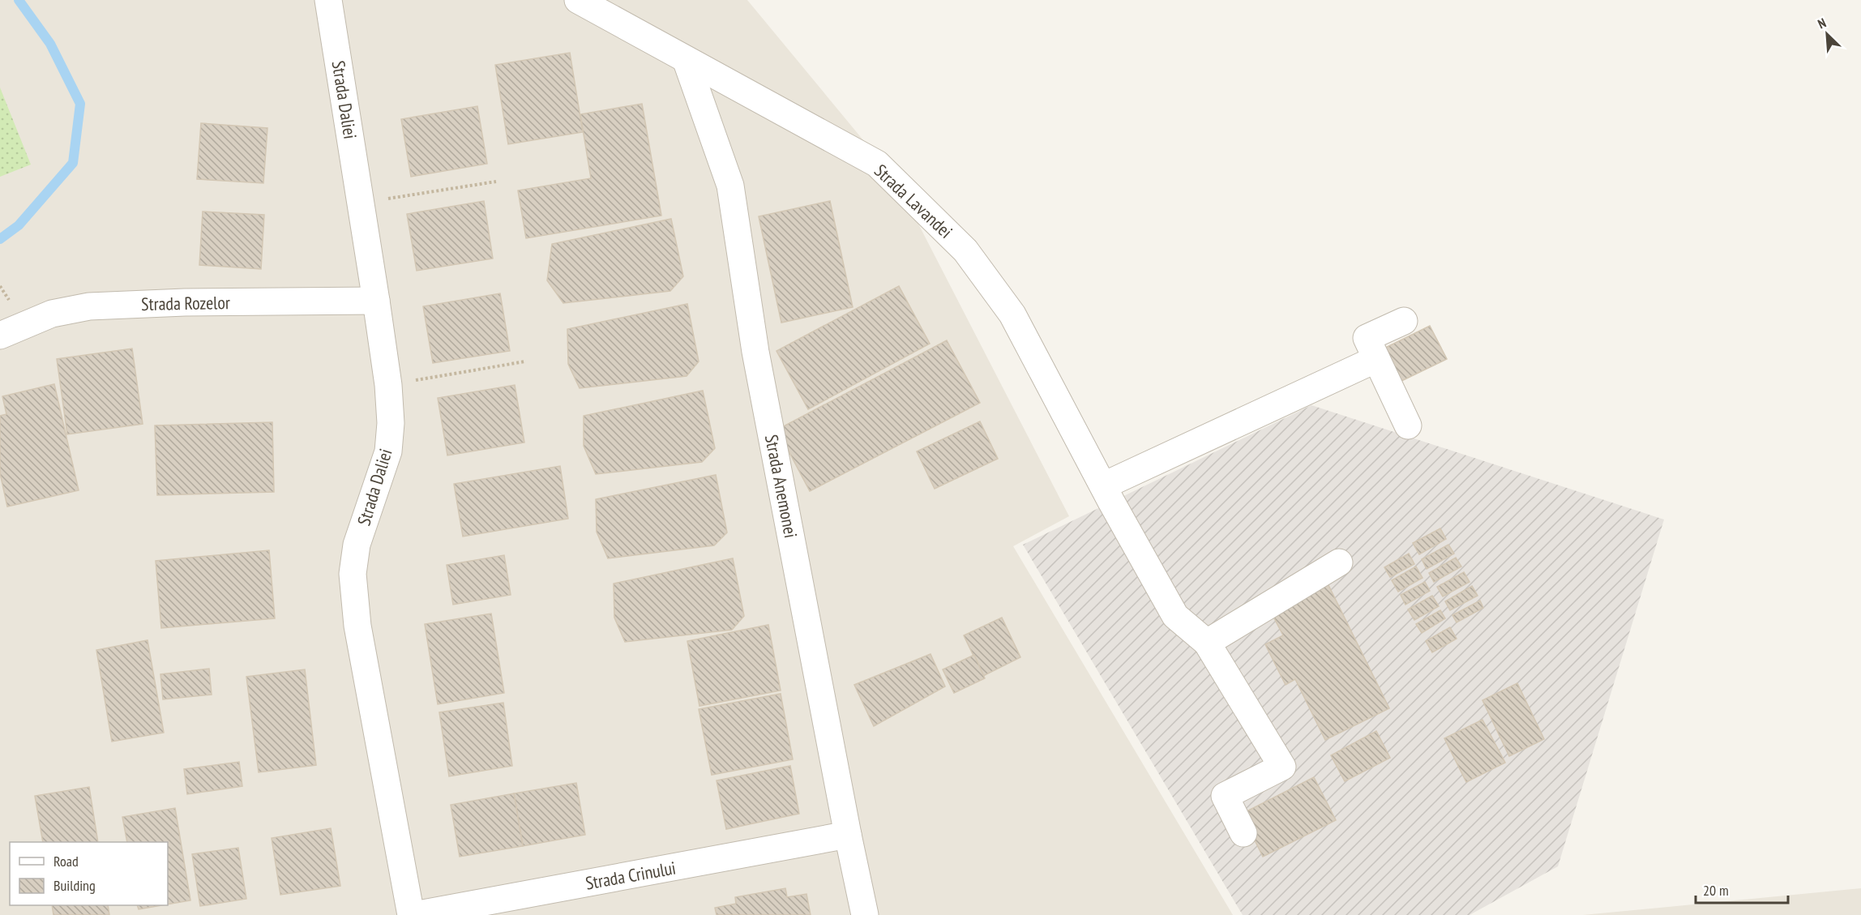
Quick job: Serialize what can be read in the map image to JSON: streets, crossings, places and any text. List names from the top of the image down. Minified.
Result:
{"streets":{"street":["Strada Daliei","Strada Lavandei","Strada Rozelor","Strada Anemonei","Strada Crinului"]},"crossings":[["Strada Daliei","Strada Rozelor"],["Strada Daliei","Strada Crinului"],["Strada Lavandei","Strada Anemonei"],["Strada Anemonei","Strada Crinului"]],"legend":["Road","Building"],"scale_bar":"20 m","north":"top left"}
